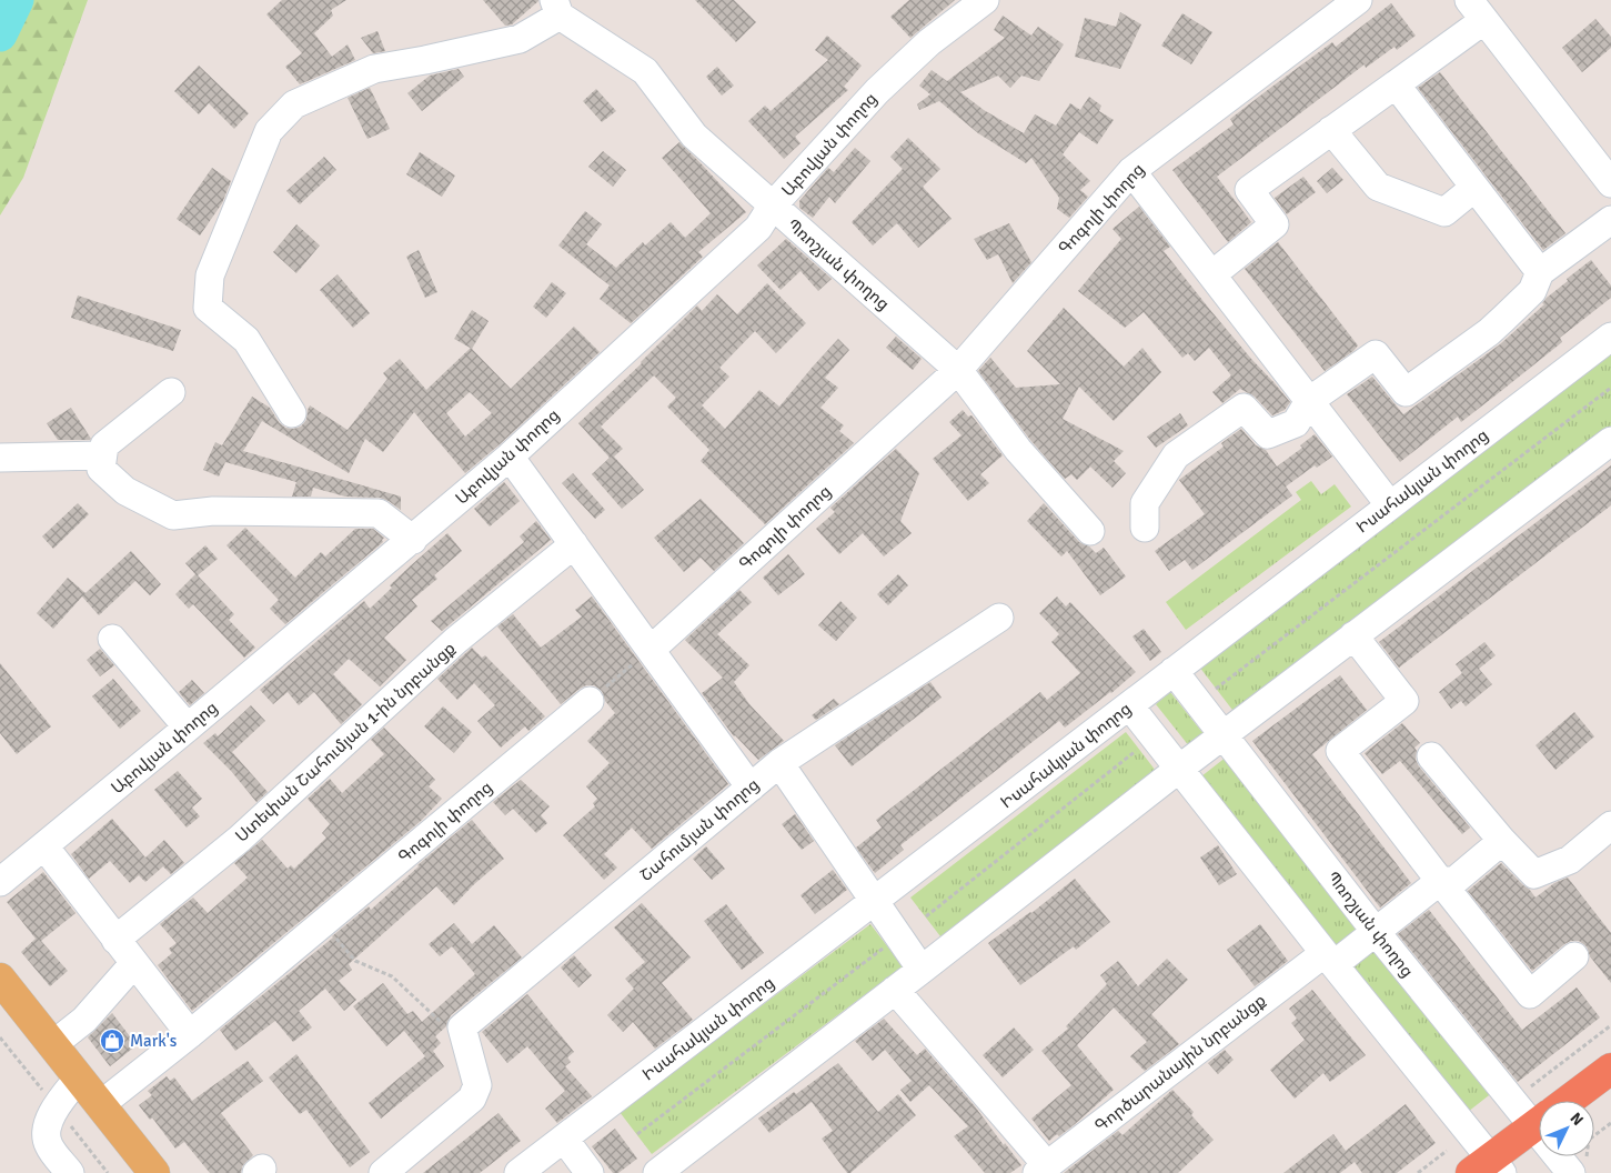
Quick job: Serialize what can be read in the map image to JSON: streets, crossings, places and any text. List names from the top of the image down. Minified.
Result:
{"streets":{"street":["Աբովյան փողոց","Գոգոլի փողոց","Պռոշյան փողոց","Իսահակյան փողոց","Ստեփան Շահումյան 1-ին նրբանցք","Շահումյան փողոց","Գործարանային նրբանցք"]},"crossings":[["Աբովյան փողոց","Պռոշյան փողոց"],["Գոգոլի փողոց","Պռոշյան փողոց"],["Պռոշյան փողոց","Իսահակյան փողոց"],["Պռոշյան փողոց","Գործարանային նրբանցք"]],"places":{"shop":["Mark's"]},"north":"top right"}
